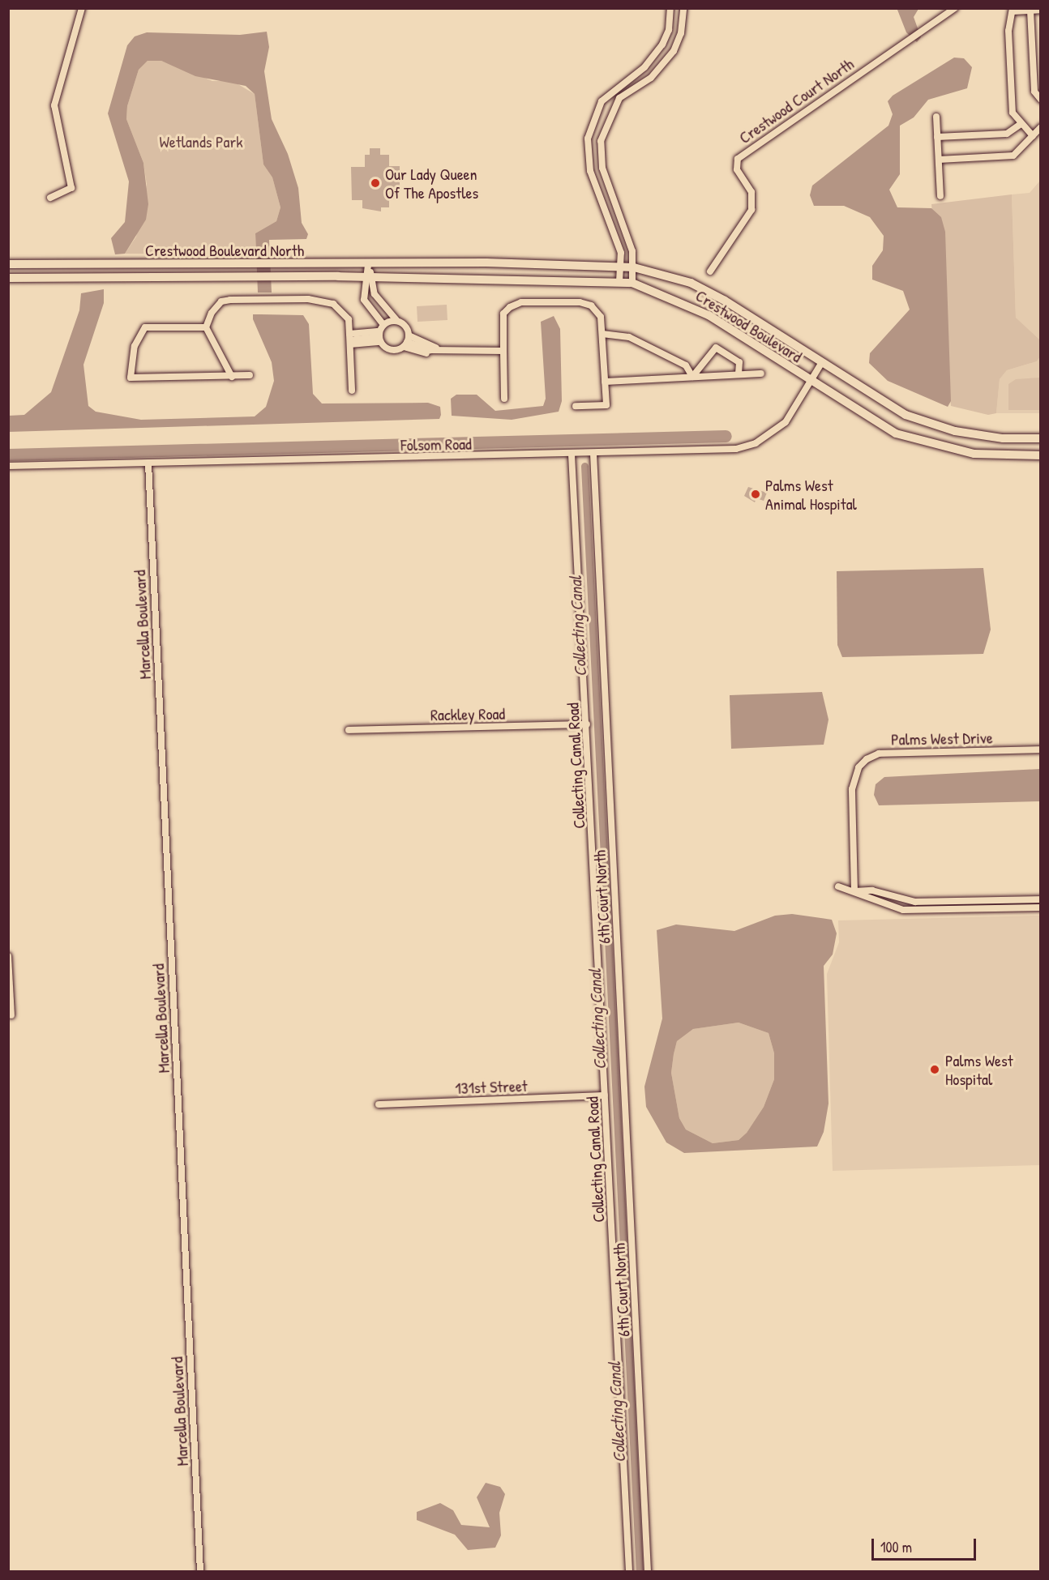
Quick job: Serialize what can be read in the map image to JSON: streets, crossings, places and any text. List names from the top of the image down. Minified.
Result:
{"streets":{"main road":["Crestwood Boulevard North","Crestwood Boulevard"],"street":["Crestwood Court North","Folsom Road","Marcella Boulevard","Rackley Road","Palms West Drive","Collecting Canal Road","6th Court North","131st Street"]},"crossings":[["Crestwood Boulevard North","Crestwood Boulevard"],["Crestwood Boulevard","Folsom Road"],["Folsom Road","Marcella Boulevard"],["Folsom Road","Collecting Canal Road"],["Folsom Road","6th Court North"],["Rackley Road","Collecting Canal Road"],["Collecting Canal Road","131st Street"]],"water":["Collecting Canal"],"parks":["Wetlands Park"],"places":["Our Lady Queen Of The Apostles","Palms West Animal Hospital","Palms West Hospital"],"scale_bar":"100 m"}
